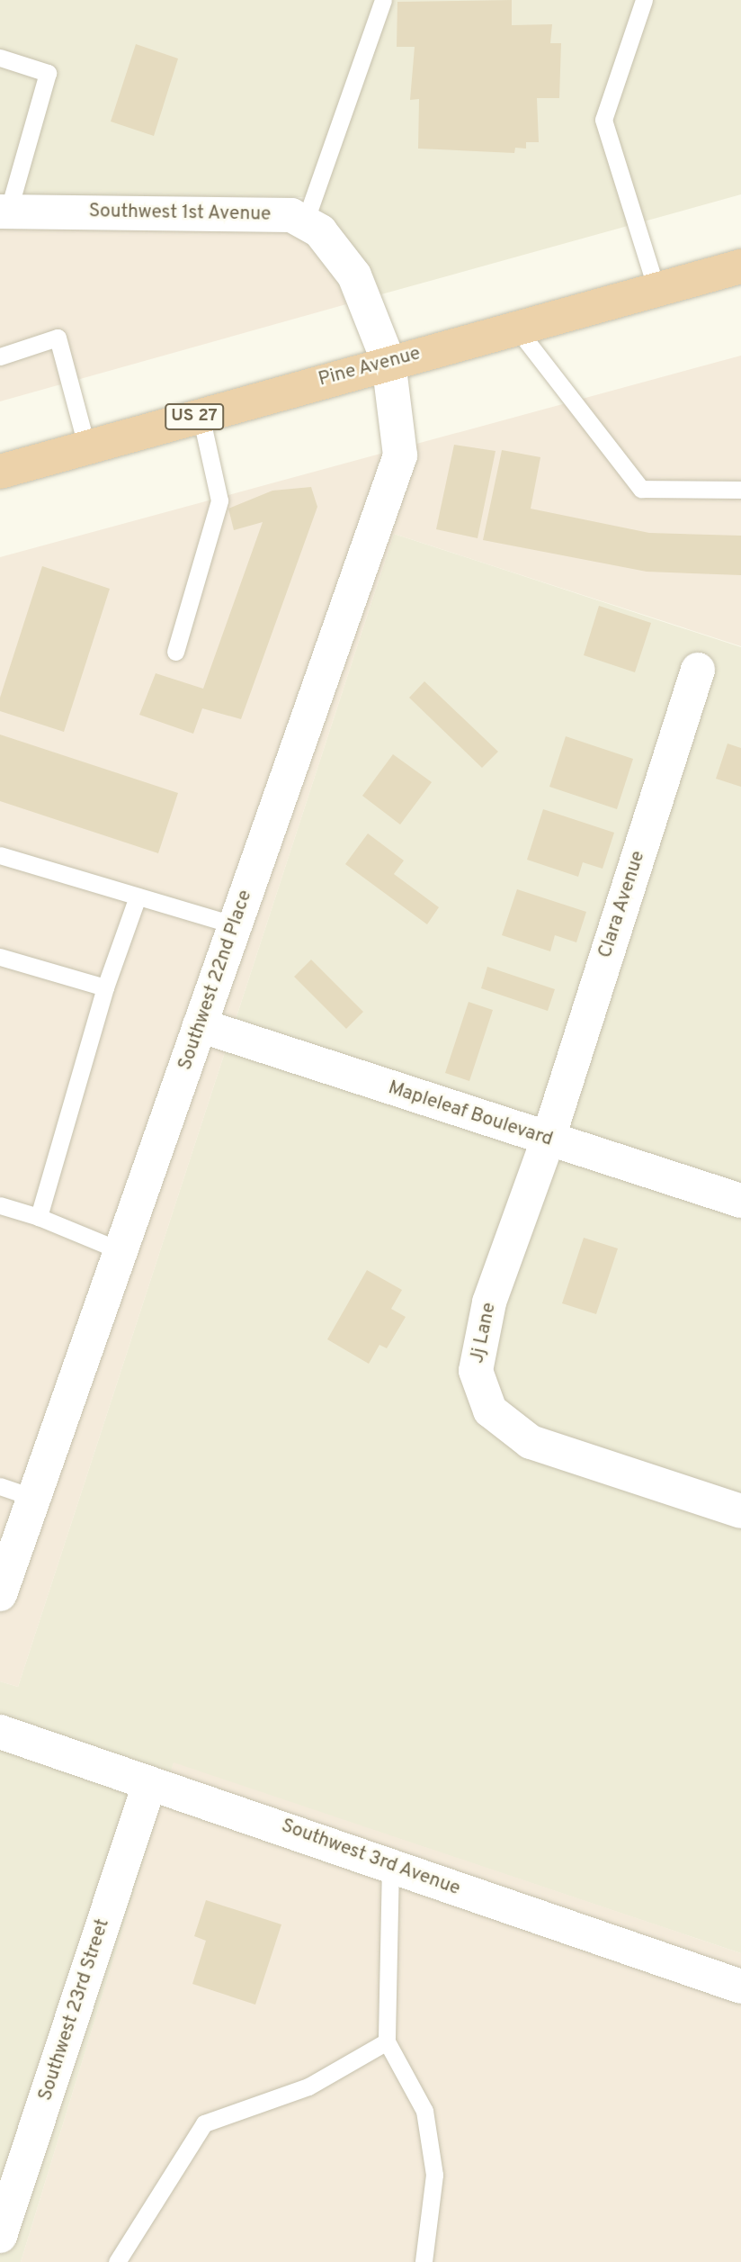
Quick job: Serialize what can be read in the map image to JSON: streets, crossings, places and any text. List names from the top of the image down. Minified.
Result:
{"streets":{"highway":["Pine Avenue","US 27"],"street":["Southwest 1st Avenue","Clara Avenue","Southwest 22nd Place","Mapleleaf Boulevard","Jj Lane","Southwest 3rd Avenue","Southwest 23rd Street"]},"crossings":[["Southwest 1st Avenue","Pine Avenue"],["Southwest 1st Avenue","Southwest 22nd Place"],["Pine Avenue","Southwest 22nd Place"],["Clara Avenue","Mapleleaf Boulevard"],["Clara Avenue","Jj Lane"],["Southwest 22nd Place","Mapleleaf Boulevard"],["Mapleleaf Boulevard","Jj Lane"],["Southwest 3rd Avenue","Southwest 23rd Street"]]}
